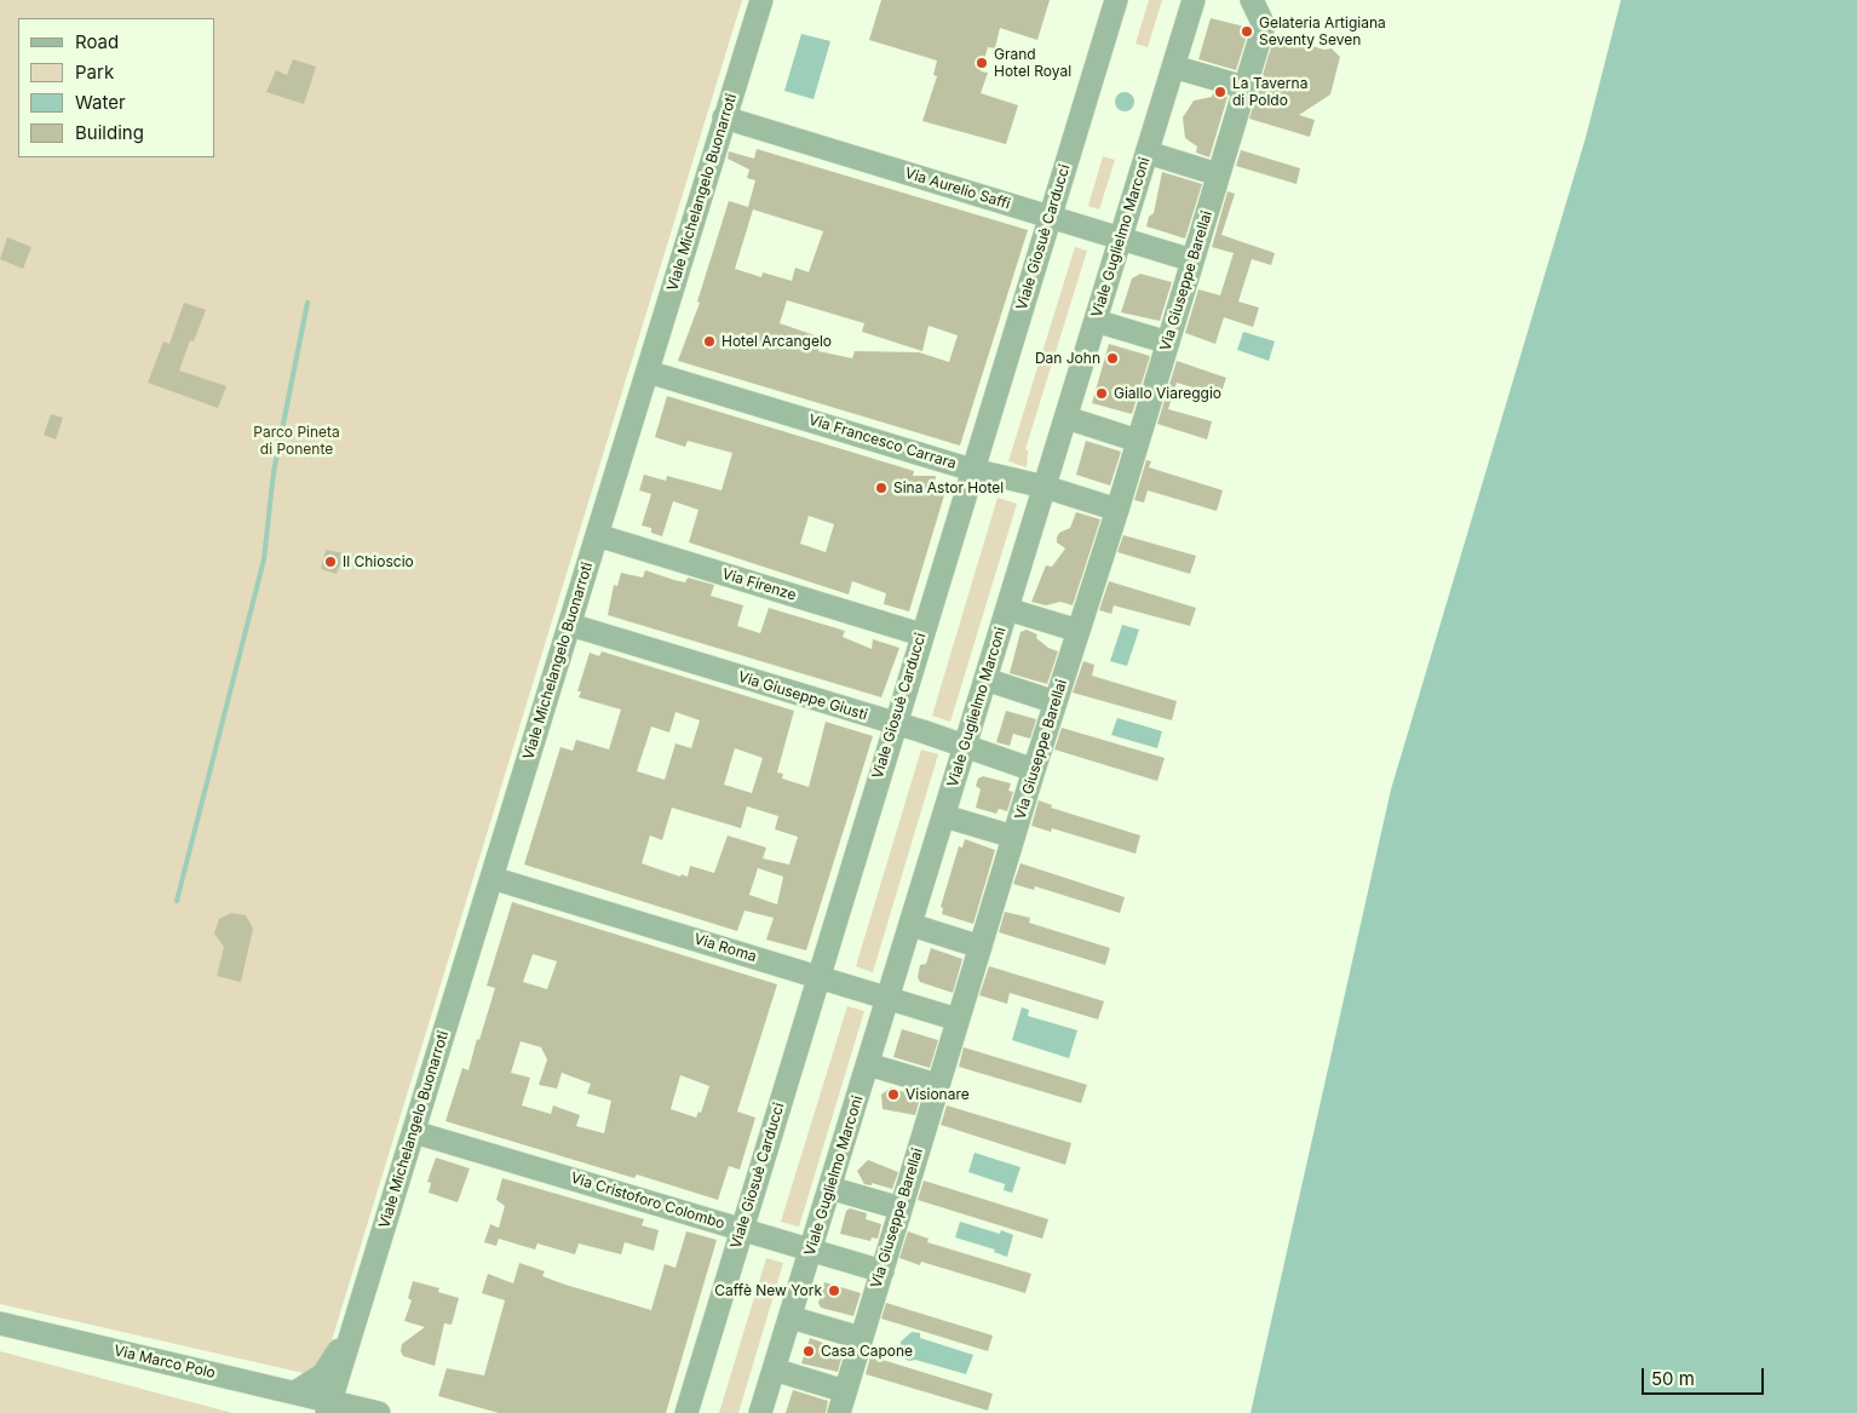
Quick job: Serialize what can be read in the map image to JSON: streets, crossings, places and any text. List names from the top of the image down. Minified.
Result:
{"streets":{"street":["Via Aurelio Saffi","Viale Michelangelo Buonarroti","Viale Giosuè Carducci","Viale Guglielmo Marconi","Via Giuseppe Barellai","Via Francesco Carrara","Via Firenze","Via Giuseppe Giusti","Via Roma","Via Cristoforo Colombo","Via Marco Polo"]},"crossings":[["Via Aurelio Saffi","Viale Michelangelo Buonarroti"],["Via Aurelio Saffi","Viale Giosuè Carducci"],["Via Aurelio Saffi","Viale Guglielmo Marconi"],["Via Aurelio Saffi","Via Giuseppe Barellai"],["Viale Michelangelo Buonarroti","Via Francesco Carrara"],["Viale Michelangelo Buonarroti","Via Firenze"],["Viale Michelangelo Buonarroti","Via Giuseppe Giusti"],["Viale Michelangelo Buonarroti","Via Roma"],["Viale Michelangelo Buonarroti","Via Cristoforo Colombo"],["Viale Michelangelo Buonarroti","Via Marco Polo"],["Viale Giosuè Carducci","Via Francesco Carrara"],["Viale Giosuè Carducci","Via Firenze"],["Viale Giosuè Carducci","Via Giuseppe Giusti"],["Viale Giosuè Carducci","Via Roma"],["Viale Giosuè Carducci","Via Cristoforo Colombo"],["Viale Guglielmo Marconi","Via Francesco Carrara"],["Viale Guglielmo Marconi","Via Giuseppe Giusti"],["Viale Guglielmo Marconi","Via Roma"],["Viale Guglielmo Marconi","Via Cristoforo Colombo"],["Via Giuseppe Barellai","Via Francesco Carrara"],["Via Giuseppe Barellai","Via Giuseppe Giusti"],["Via Giuseppe Barellai","Via Roma"],["Via Giuseppe Barellai","Via Cristoforo Colombo"]],"parks":["Parco Pineta di Ponente"],"places":["Gelateria Artigiana Seventy Seven","Grand Hotel Royal","La Taverna di Poldo","Hotel Arcangelo","Dan John","Giallo Viareggio","Sina Astor Hotel","Il Chioscio","Visionare","Caffè New York","Casa Capone"],"legend":["Road","Park","Water","Building"],"scale_bar":"50 m"}
